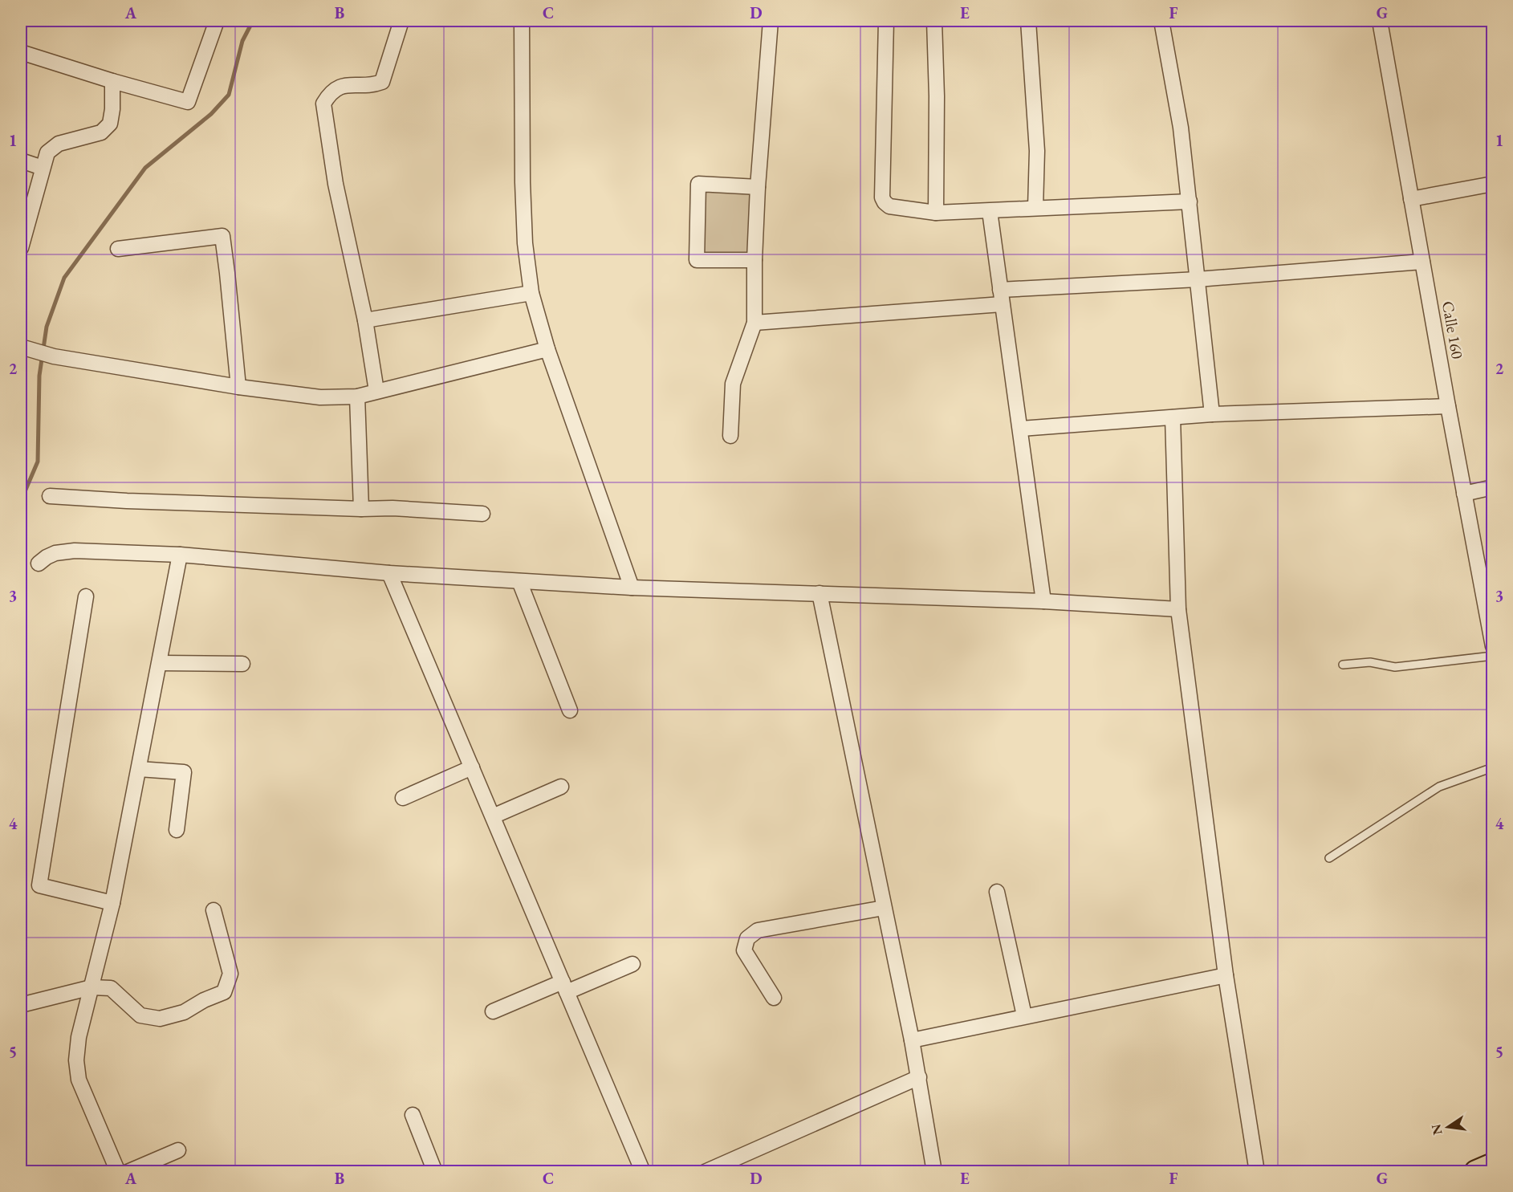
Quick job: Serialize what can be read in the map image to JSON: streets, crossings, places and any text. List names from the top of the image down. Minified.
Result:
{"streets":{"street":["Calle 160"]},"north":"left","grid":{"columns":["A","B","C","D","E","F","G"],"rows":["1","2","3","4","5"]}}
